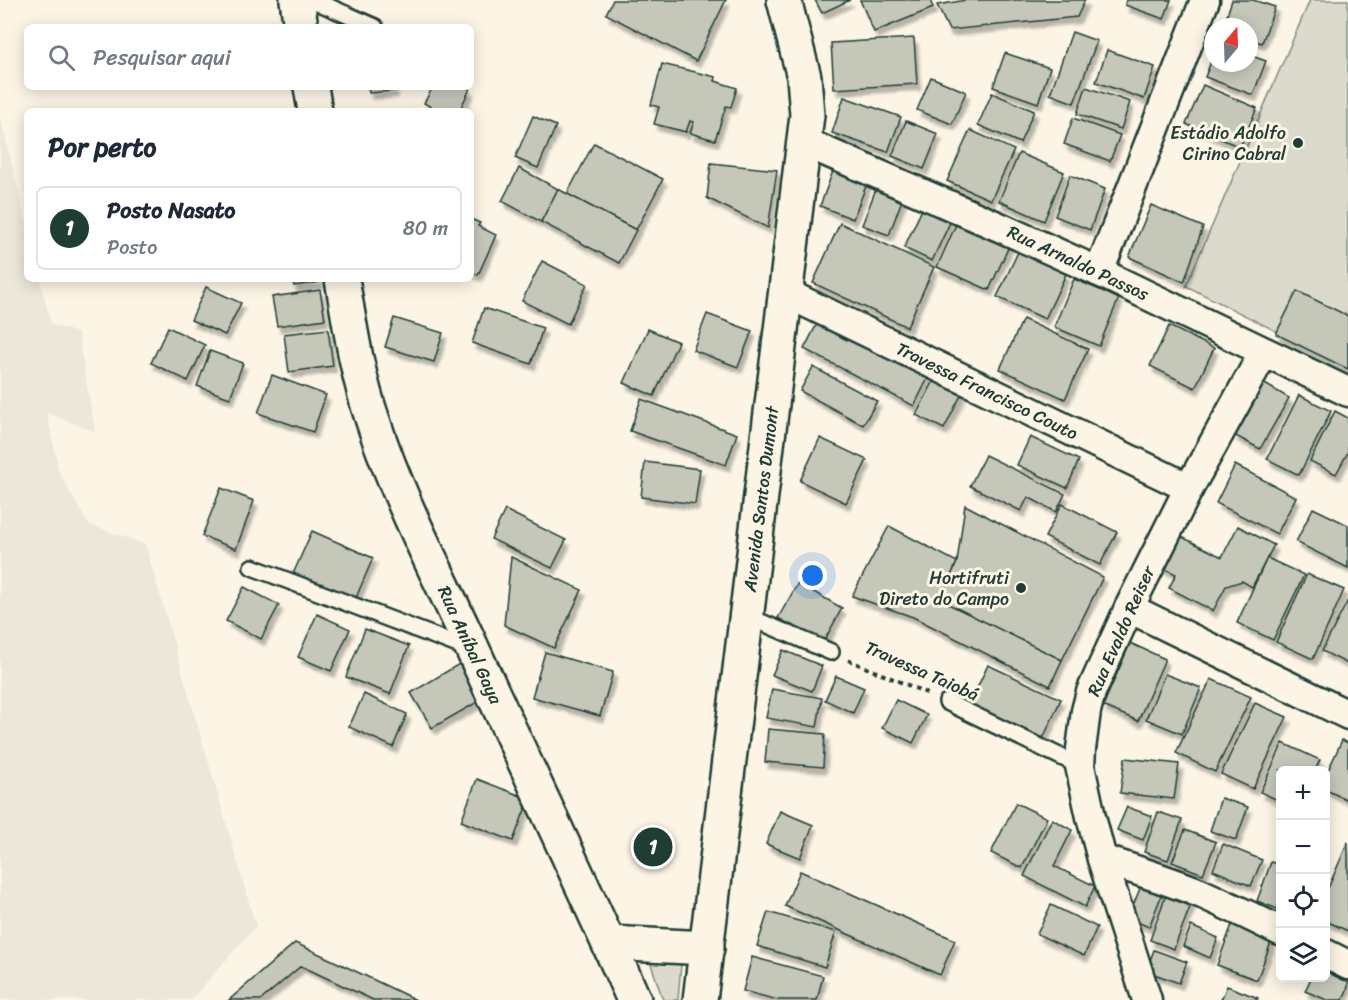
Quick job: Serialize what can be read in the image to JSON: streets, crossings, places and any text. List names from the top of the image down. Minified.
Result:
{"streets":{"main road":["Avenida Santos Dumont","Rua Aníbal Gaya"],"street":["Rua Arnaldo Passos","Travessa Francisco Couto","Rua Evaldo Reiser"],"lane":["Travessa Taiobá"]},"crossings":[["Rua Arnaldo Passos","Avenida Santos Dumont"],["Rua Arnaldo Passos","Rua Evaldo Reiser"],["Travessa Francisco Couto","Avenida Santos Dumont"],["Travessa Francisco Couto","Rua Evaldo Reiser"],["Rua Evaldo Reiser","Travessa Taiobá"]],"places":["Estádio Adolfo Cirino Cabral","Hortifruti Direto do Campo"],"north":"top","page":{"search":"Pesquisar aqui","heading":"Por perto","list":[{"mark":"1","name":"Posto Nasato","note":"Posto","value":"80 m"}],"map_buttons":["+","−"],"pins":"1"}}
